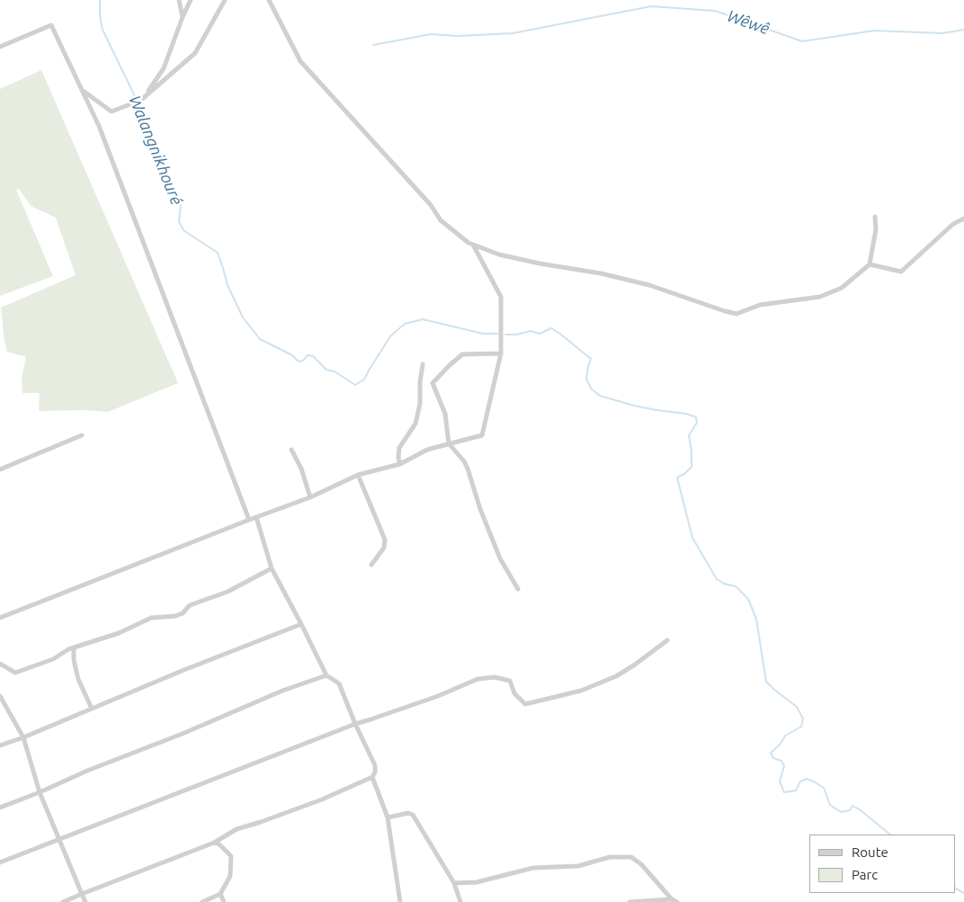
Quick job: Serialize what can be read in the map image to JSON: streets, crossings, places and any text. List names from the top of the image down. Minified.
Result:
{"water":["Wêwê","Walangnikhouré"],"legend":["Route","Parc"]}
